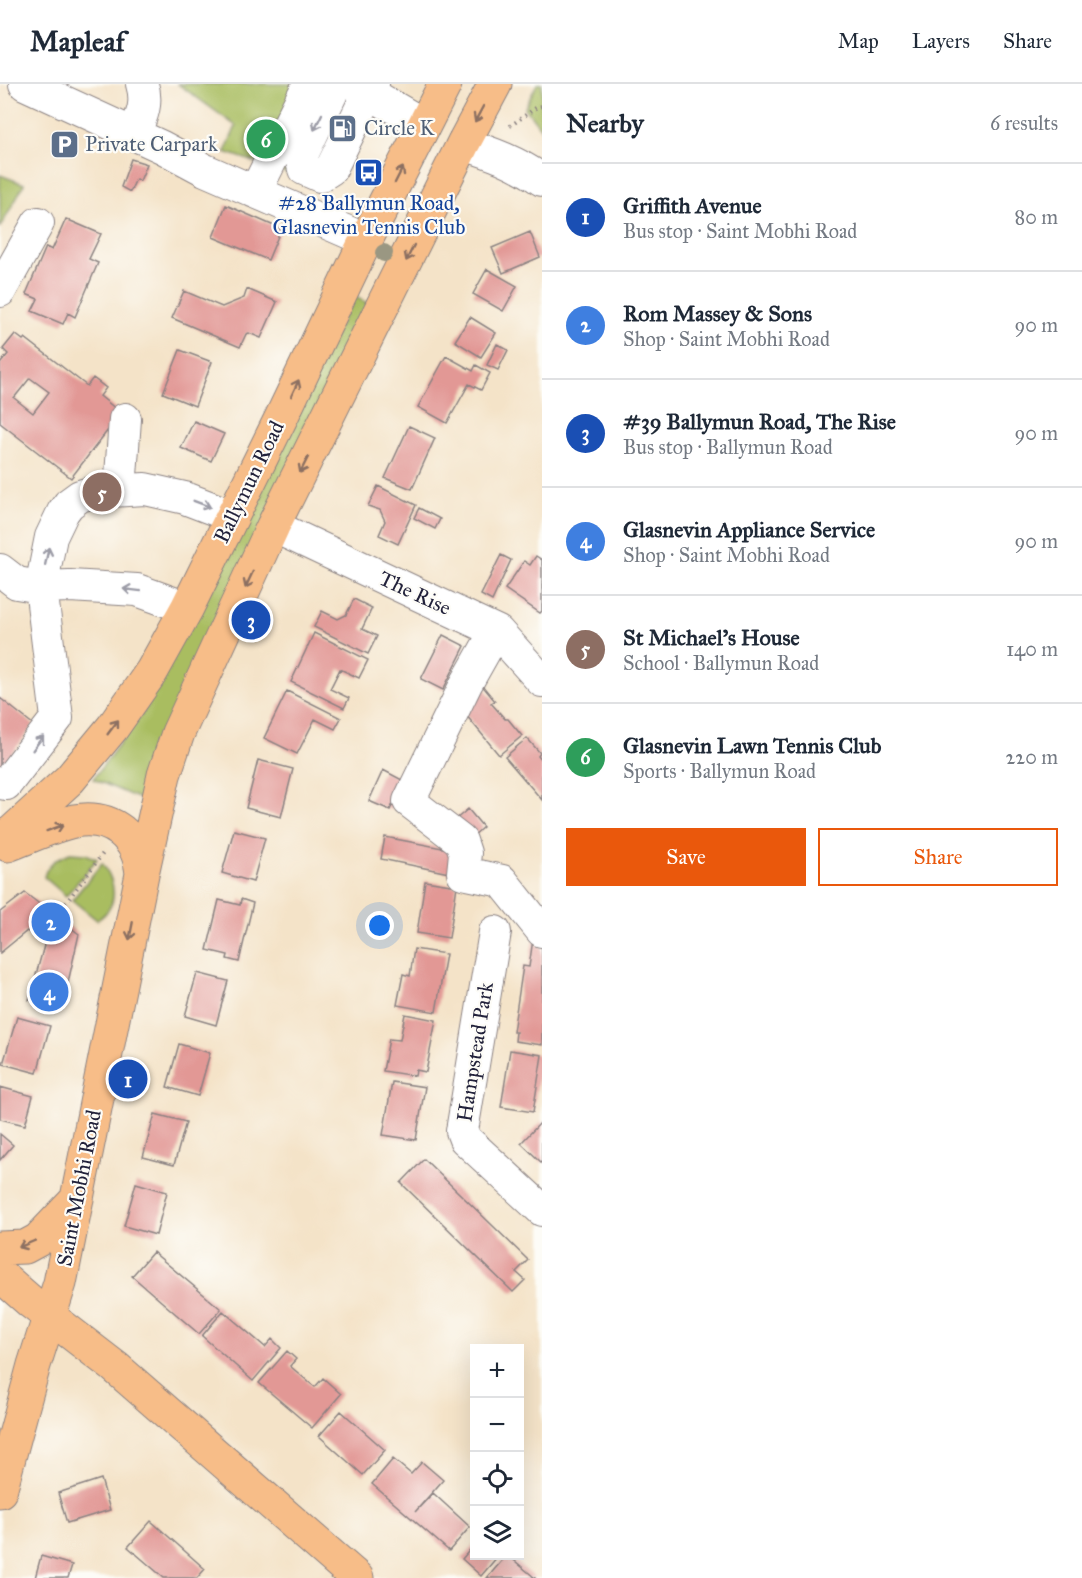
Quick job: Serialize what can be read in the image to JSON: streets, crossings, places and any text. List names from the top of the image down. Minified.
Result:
{"streets":{"main road":["Ballymun Road","Saint Mobhi Road"],"street":["The Rise","Hampstead Park"]},"crossings":[["Ballymun Road","The Rise"],["Ballymun Road","Saint Mobhi Road"]],"one_way":["Saint Mobhi Road"],"places":{"fuel station":["Circle K"],"parking":["Private Carpark"],"bus stop":["#28 Ballymun Road, Glasnevin Tennis Club"]},"page":{"header":"Mapleaf","nav":["Map","Layers","Share"],"heading":["Nearby","6 results"],"pins":["6","5","3","2","4","1"],"list":[{"mark":"1","name":"Griffith Avenue","note":"Bus stop · Saint Mobhi Road","value":"80 m"},{"mark":"2","name":"Rom Massey & Sons","note":"Shop · Saint Mobhi Road","value":"90 m"},{"mark":"3","name":"#39 Ballymun Road, The Rise","note":"Bus stop · Ballymun Road","value":"90 m"},{"mark":"4","name":"Glasnevin Appliance Service","note":"Shop · Saint Mobhi Road","value":"90 m"},{"mark":"5","name":"St Michael's House","note":"School · Ballymun Road","value":"140 m"},{"mark":"6","name":"Glasnevin Lawn Tennis Club","note":"Sports · Ballymun Road","value":"220 m"}],"buttons":["Save","Share"],"map_buttons":["+","−"]}}
